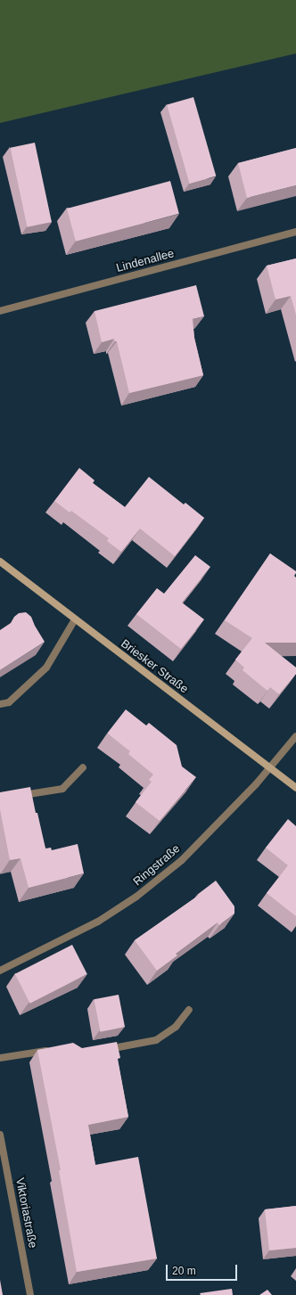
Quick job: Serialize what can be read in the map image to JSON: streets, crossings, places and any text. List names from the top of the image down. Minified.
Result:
{"streets":{"main road":["Briesker Straße"],"street":["Lindenallee","Ringstraße","Viktoriastraße"]},"crossings":[["Briesker Straße","Ringstraße"]],"scale_bar":"20 m"}
